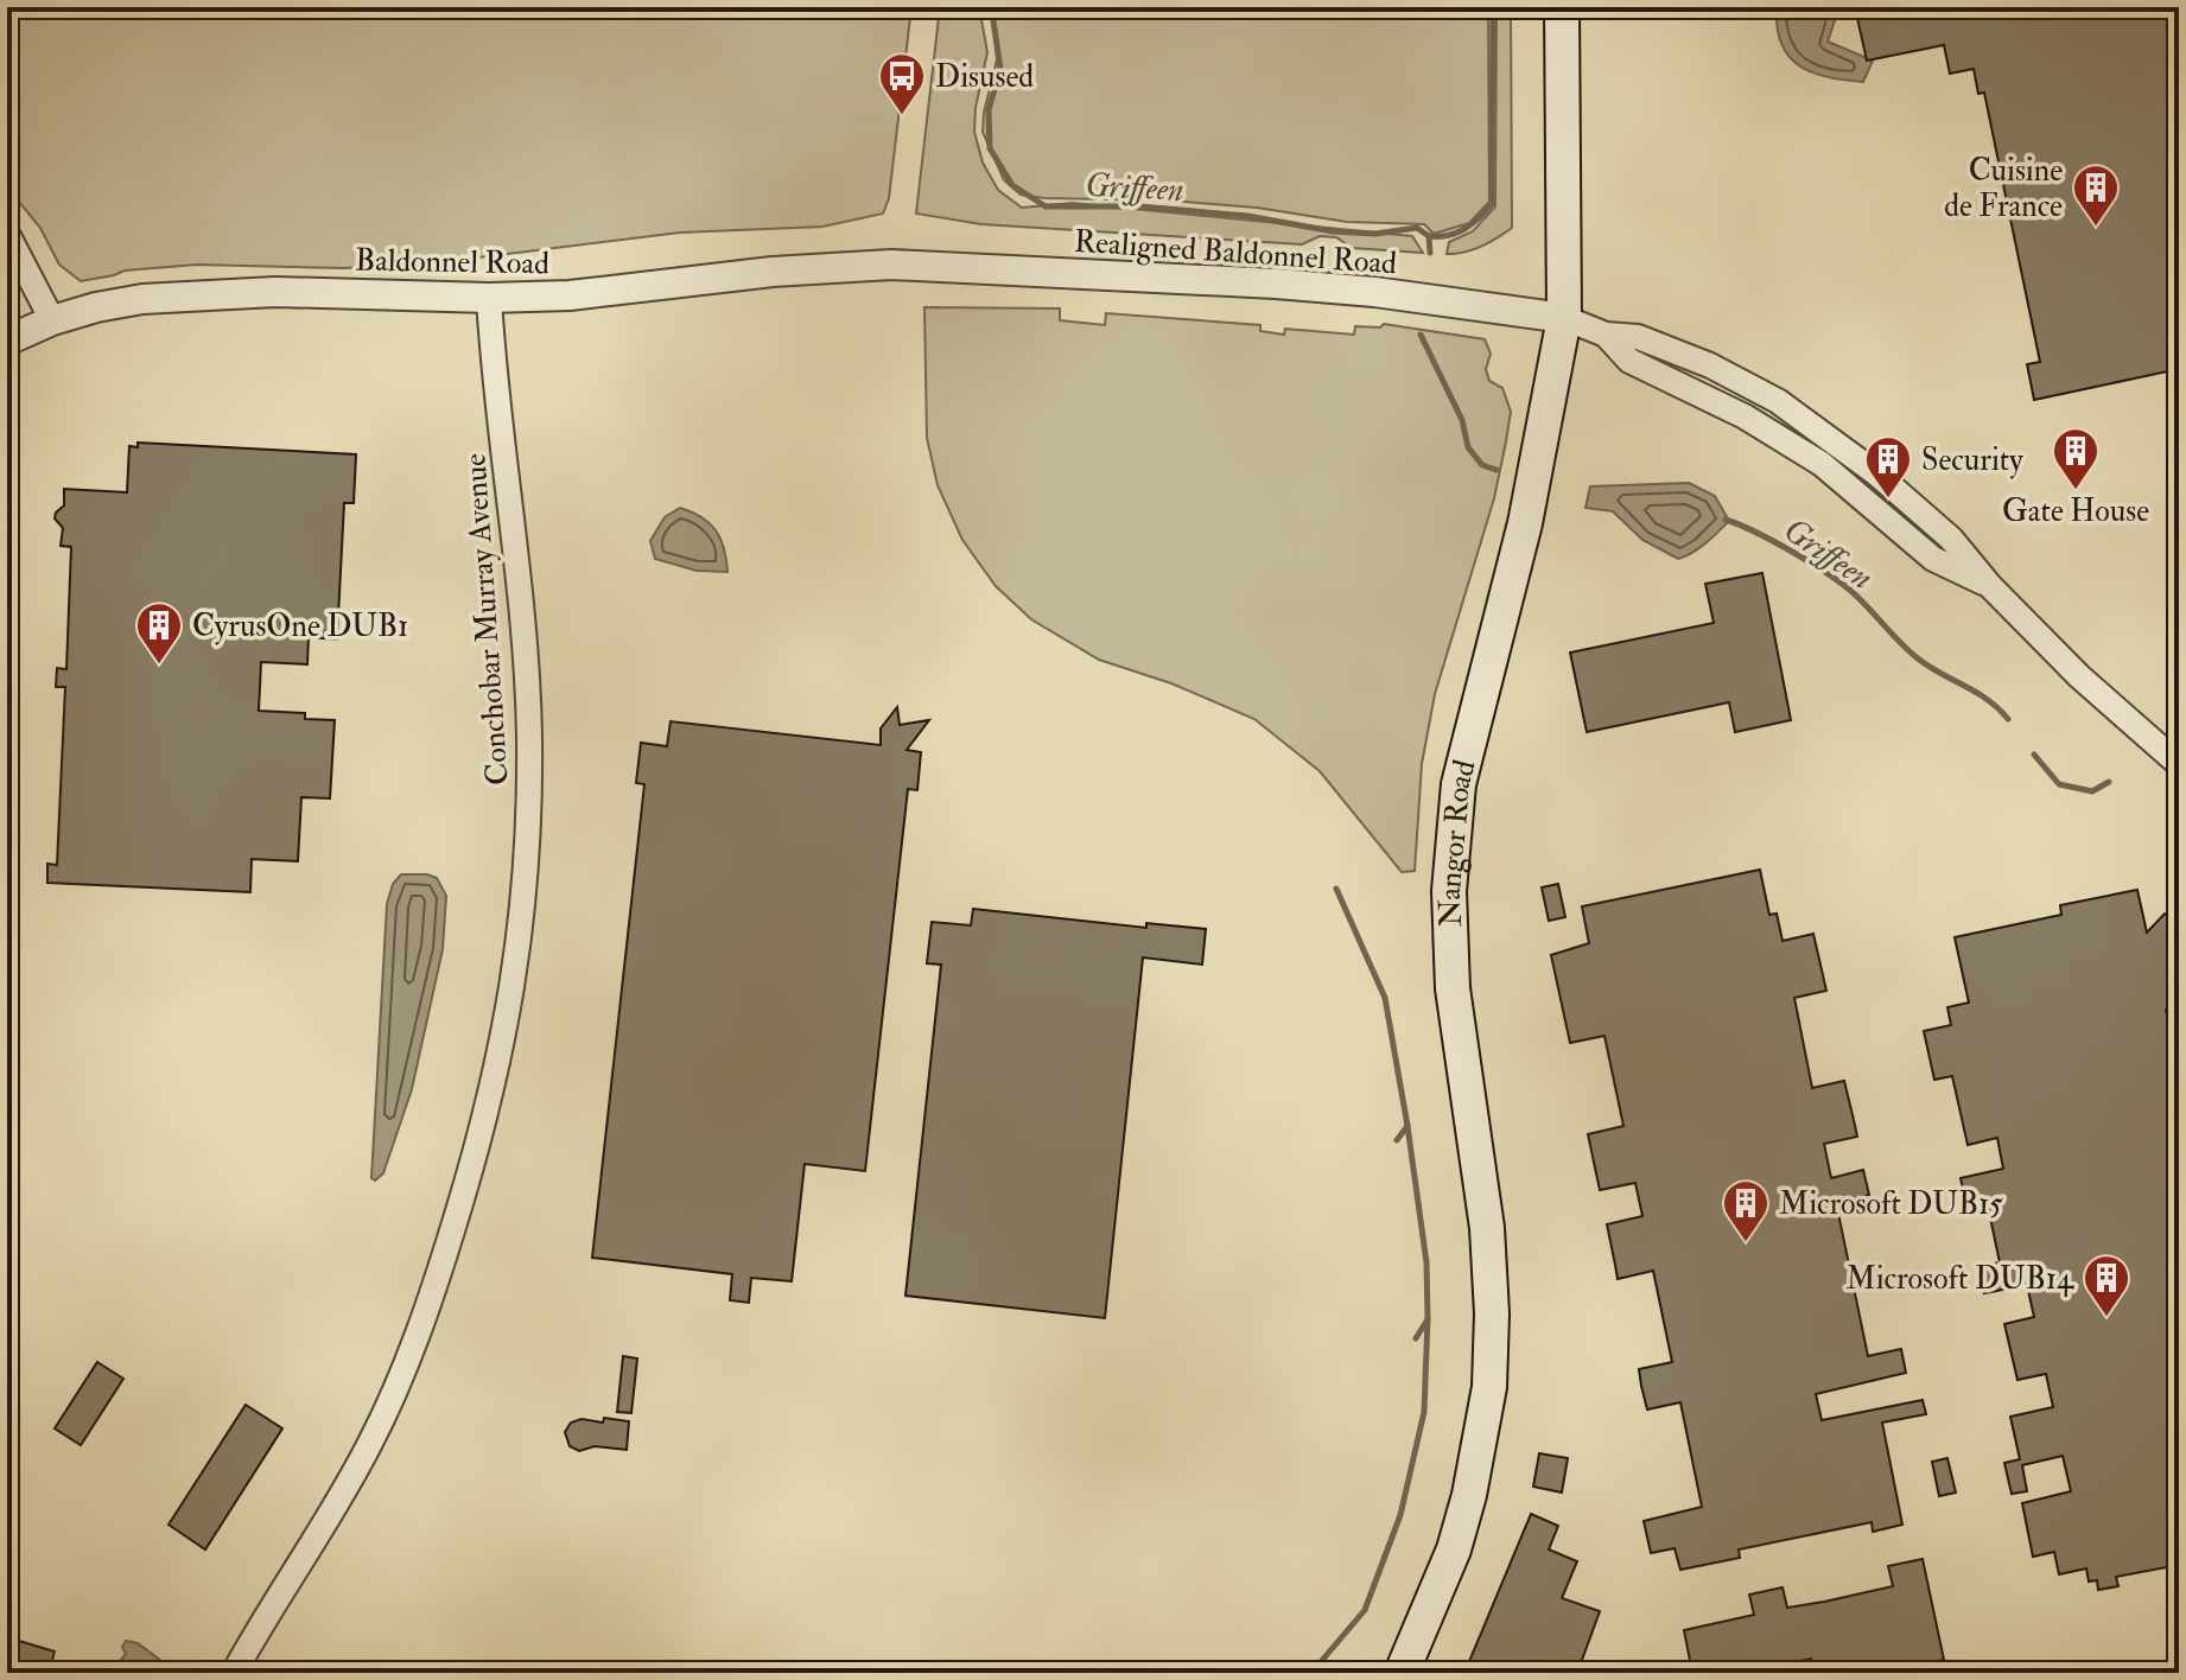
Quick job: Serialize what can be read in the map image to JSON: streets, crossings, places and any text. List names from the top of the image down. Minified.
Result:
{"streets":{"main road":["Nangor Road"],"street":["Realigned Baldonnel Road","Baldonnel Road","Conchobar Murray Avenue"]},"crossings":[["Realigned Baldonnel Road","Baldonnel Road"],["Realigned Baldonnel Road","Nangor Road"],["Baldonnel Road","Conchobar Murray Avenue"]],"water":["Griffeen"],"places":{"bus stop":["Disused"],"building":["Cuisine de France","Gate House","Security","CyrusOne DUB1","Microsoft DUB15","Microsoft DUB14"]}}
